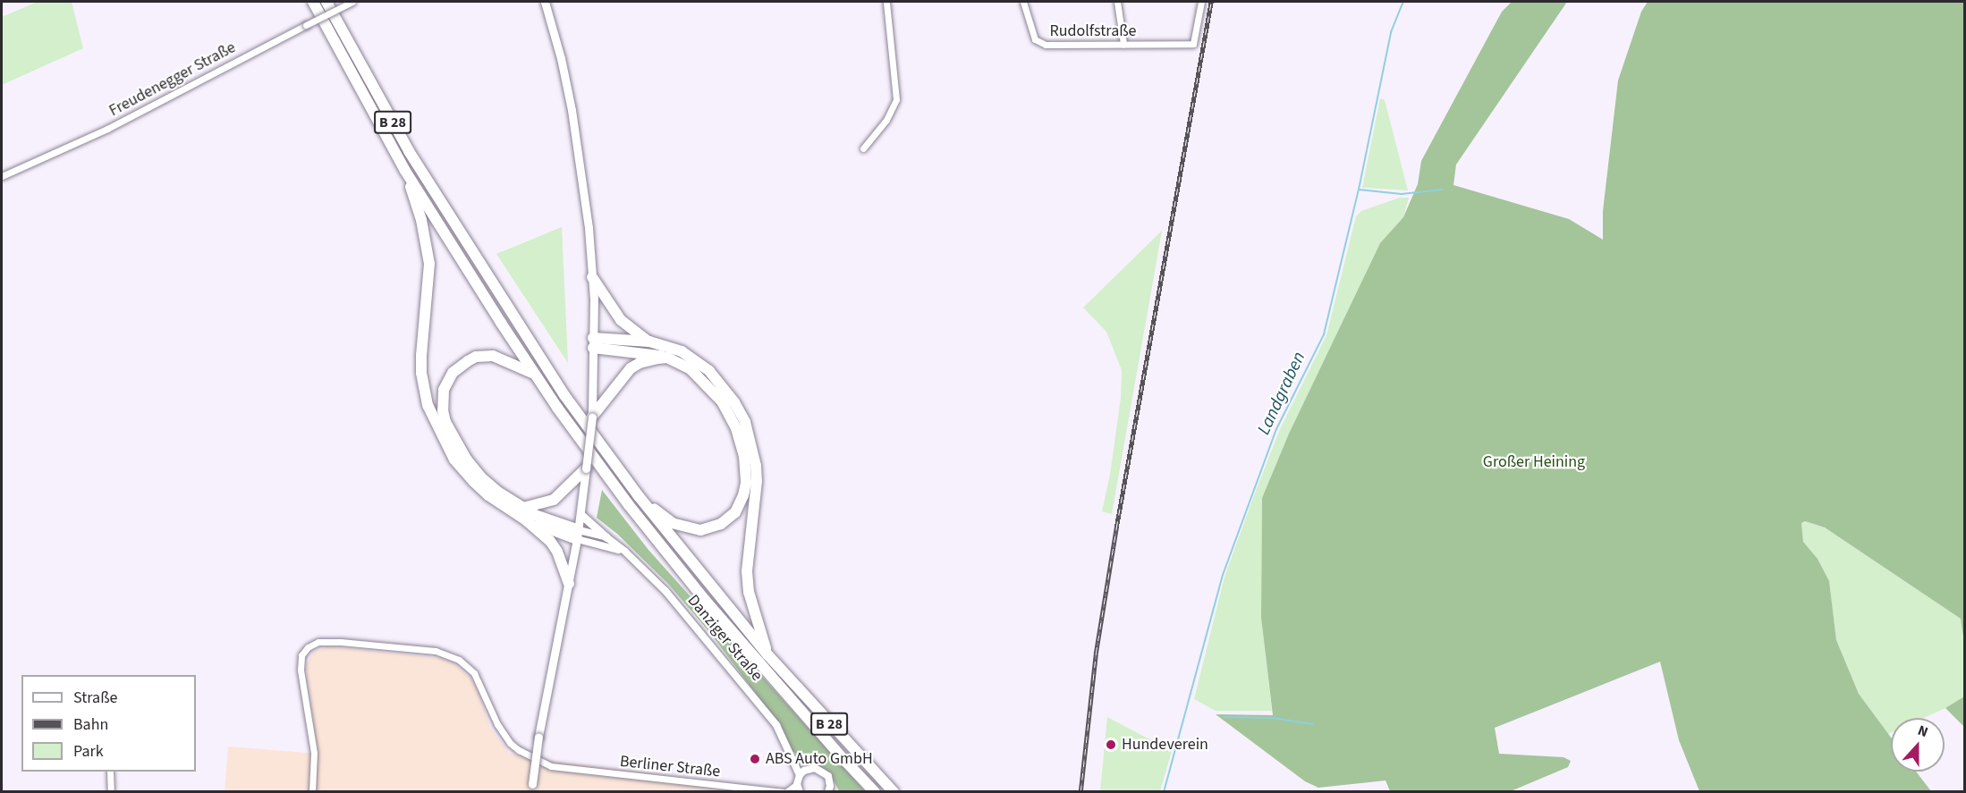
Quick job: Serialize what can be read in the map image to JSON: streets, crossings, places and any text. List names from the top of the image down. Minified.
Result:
{"streets":{"highway":["B 28"],"street":["Rudolfstraße","Freudenegger Straße","Danziger Straße","Berliner Straße"]},"water":["Landgraben"],"parks":["Großer Heining"],"places":["Hundeverein","ABS Auto GmbH"],"legend":["Straße","Bahn","Park"],"north":"top"}
